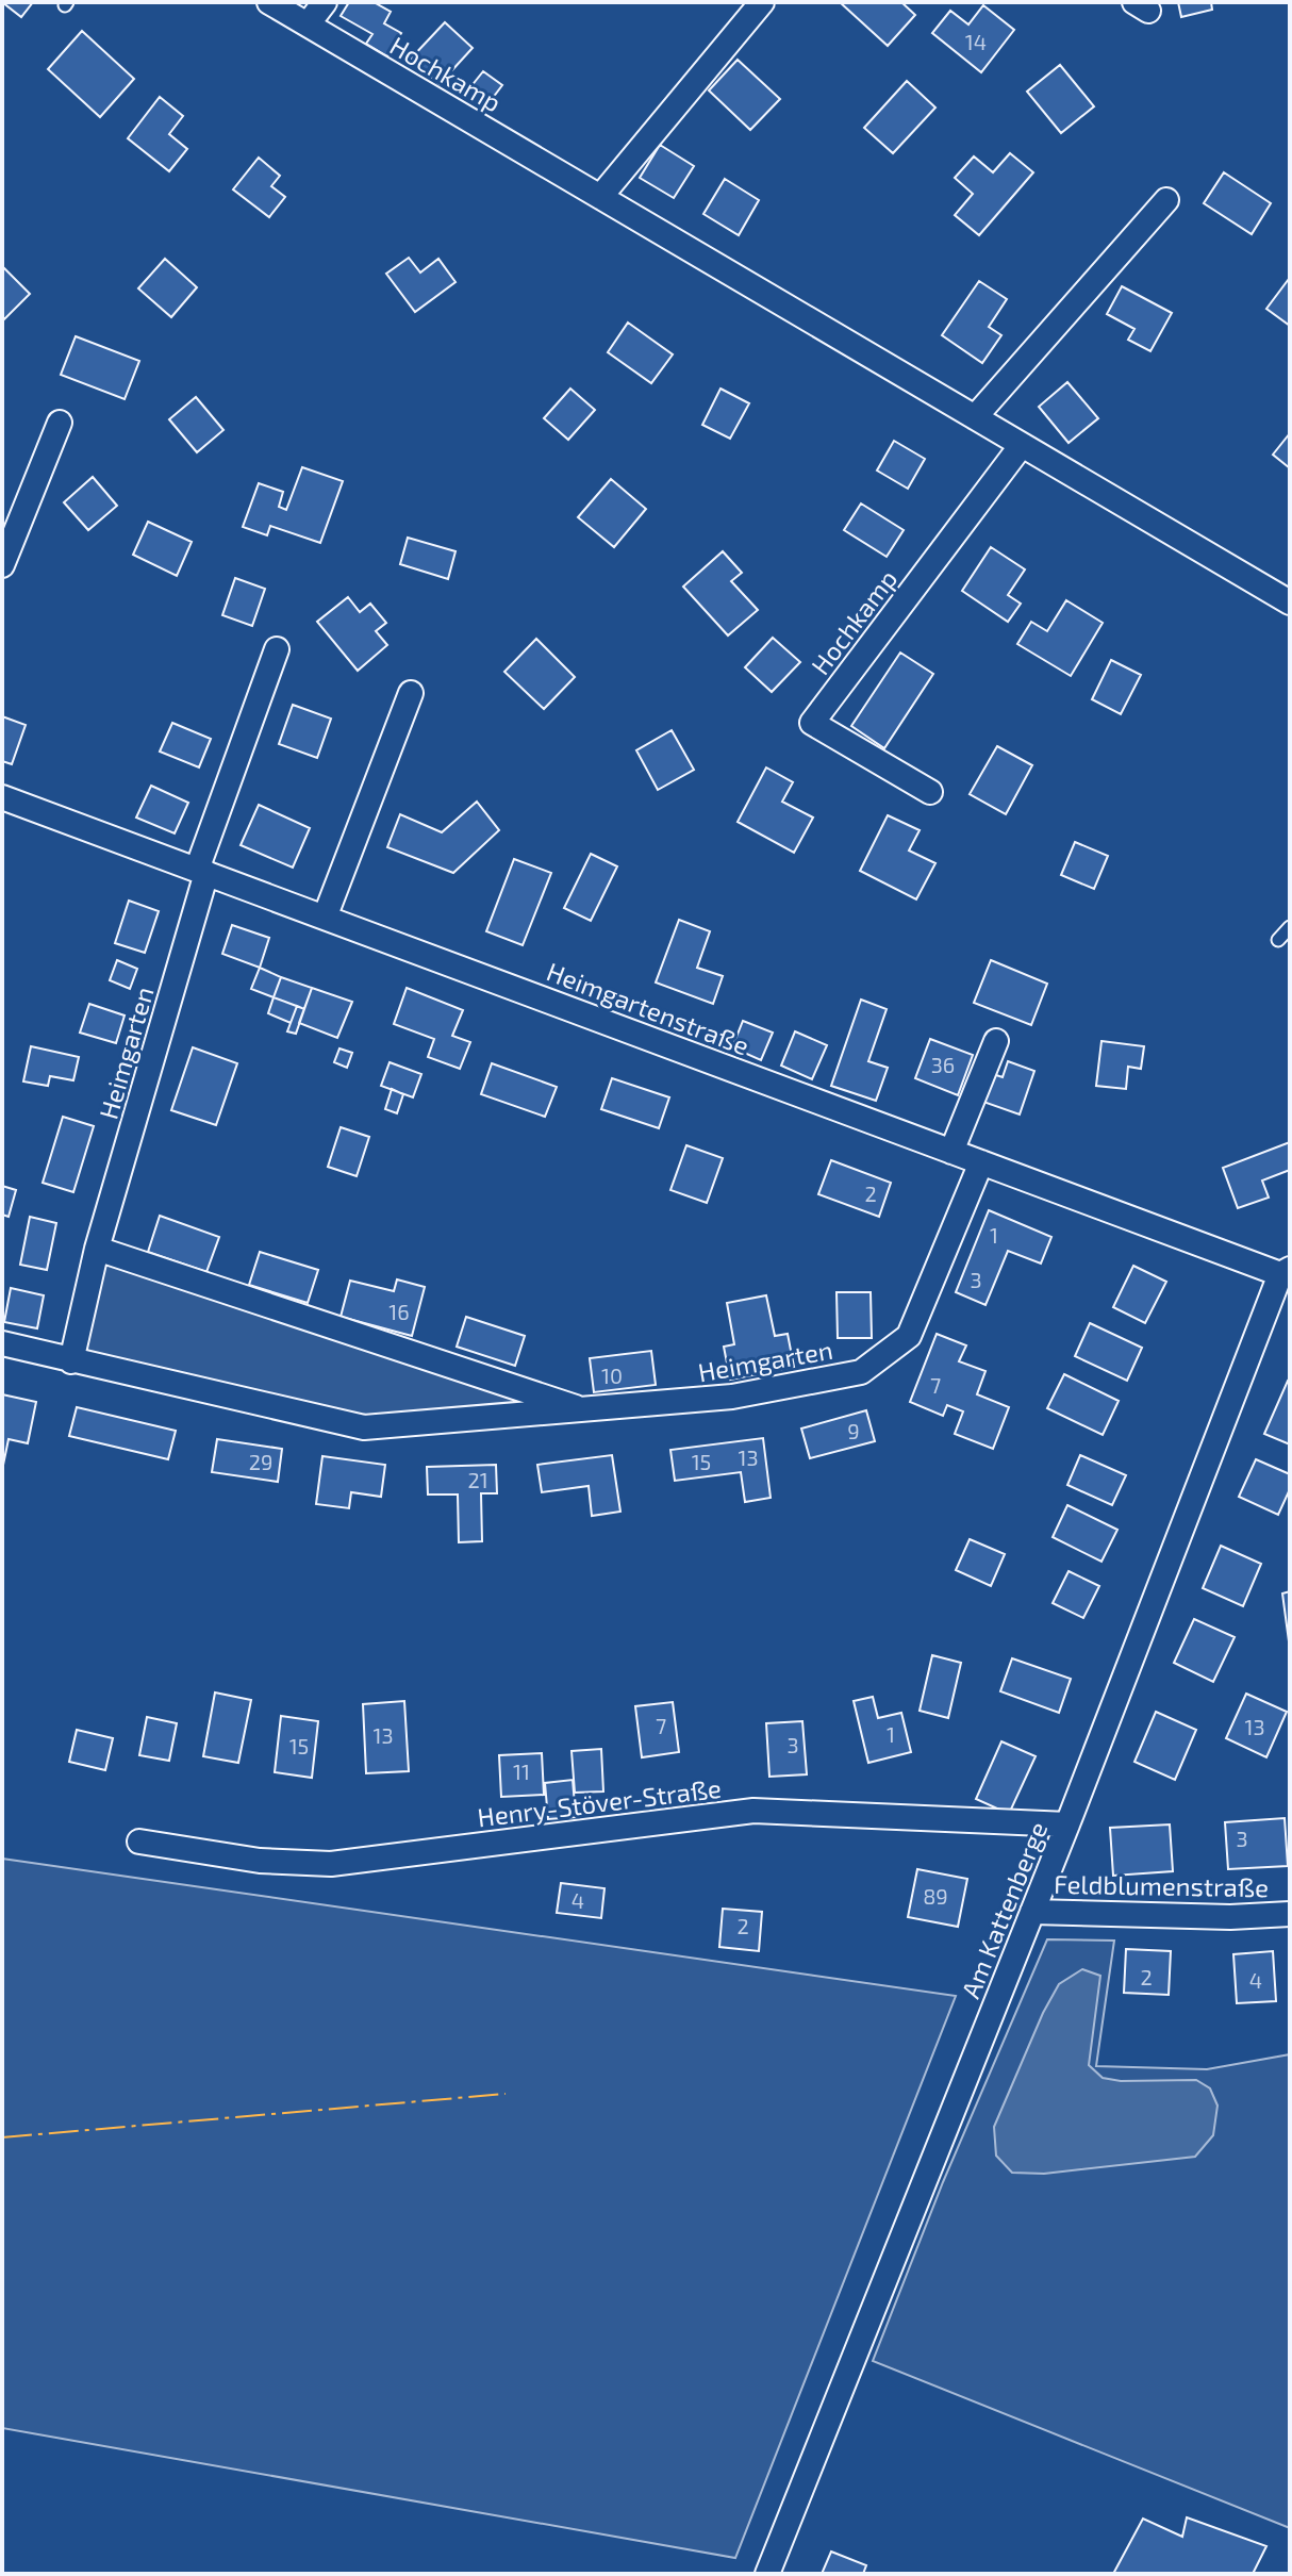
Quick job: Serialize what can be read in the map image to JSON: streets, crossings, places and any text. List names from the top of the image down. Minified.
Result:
{"streets":{"street":["Hochkamp","Heimgartenstraße","Heimgarten","Henry-Stöver-Straße","Feldblumenstraße","Am Kattenberge"]},"crossings":[["Heimgartenstraße","Heimgarten"],["Heimgartenstraße","Am Kattenberge"],["Henry-Stöver-Straße","Am Kattenberge"],["Feldblumenstraße","Am Kattenberge"]],"house_numbers":["14","36","2","1","3","16","10","7","9","13","29","15","21","7","13","1","13","3","15","11","3","89","4","2","2","4"]}
